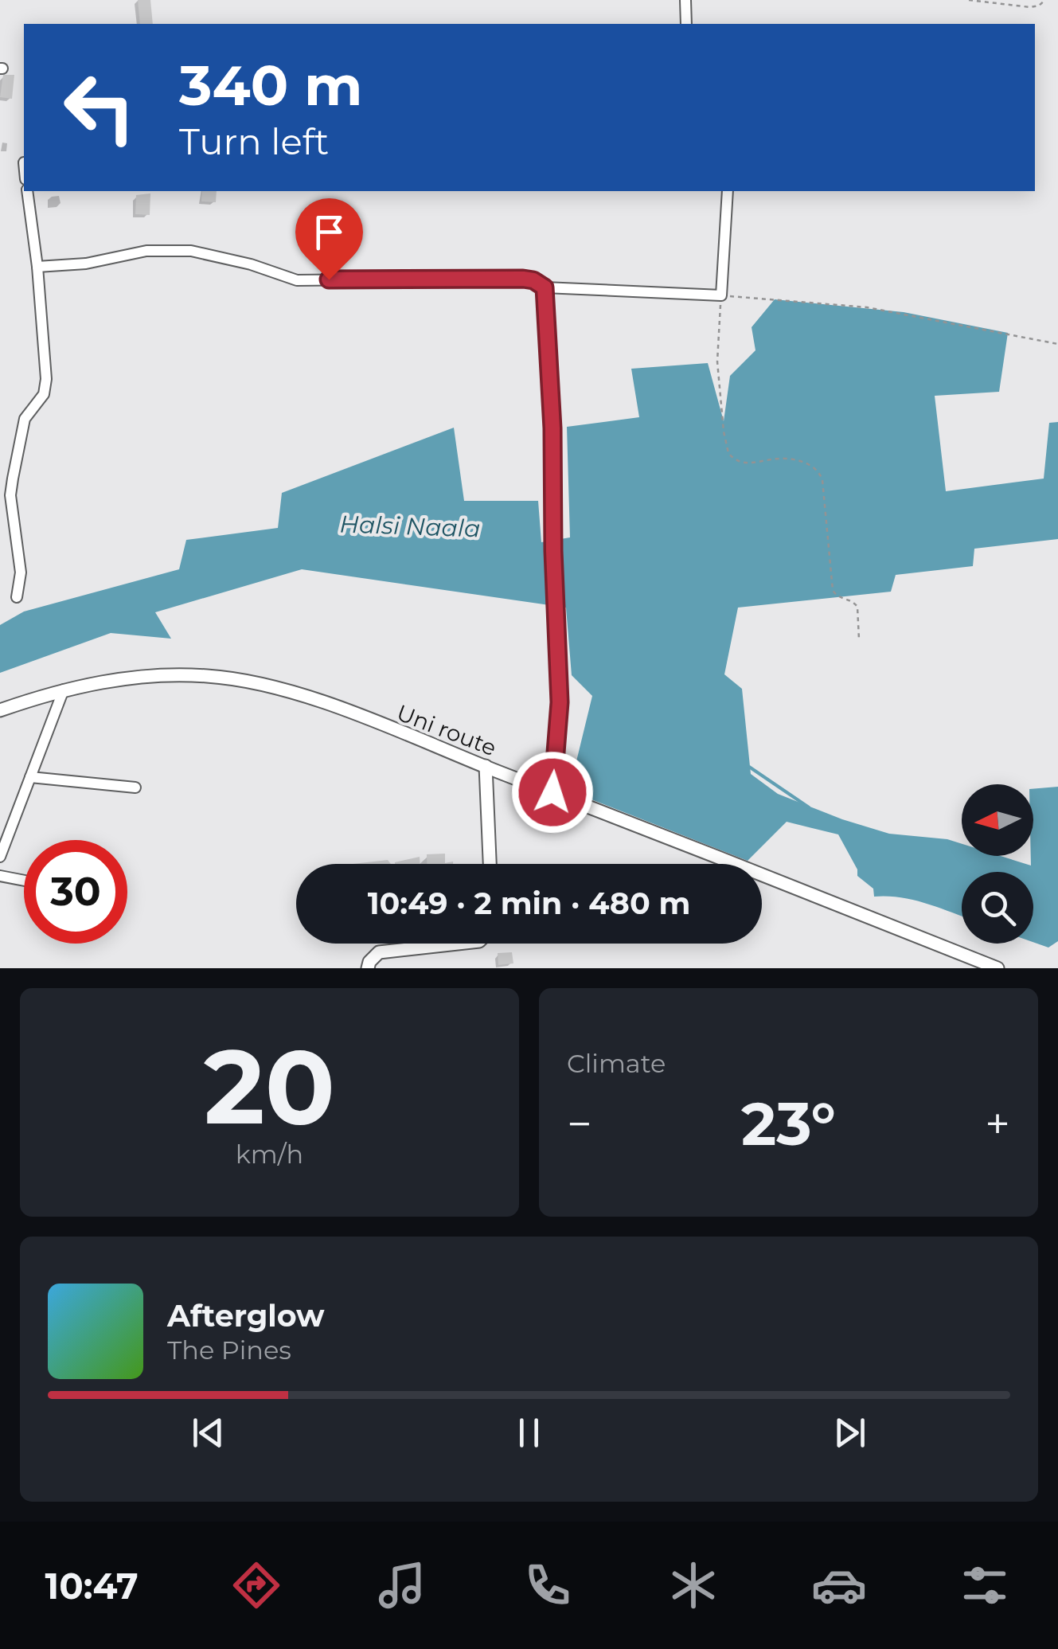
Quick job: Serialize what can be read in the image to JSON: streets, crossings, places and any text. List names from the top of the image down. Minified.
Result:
{"streets":{"street":["Uni route"]},"water":["Halsi Naala"],"north":"left","page":{"turn":["340 m","Turn left"],"limit":"30","trip":"10:49 · 2 min · 480 m","tile":[["20","km/h"],"Climate"],"heat":["−","23°","+"],"song":["Afterglow","The Pines"],"tabs":"10:47"}}
